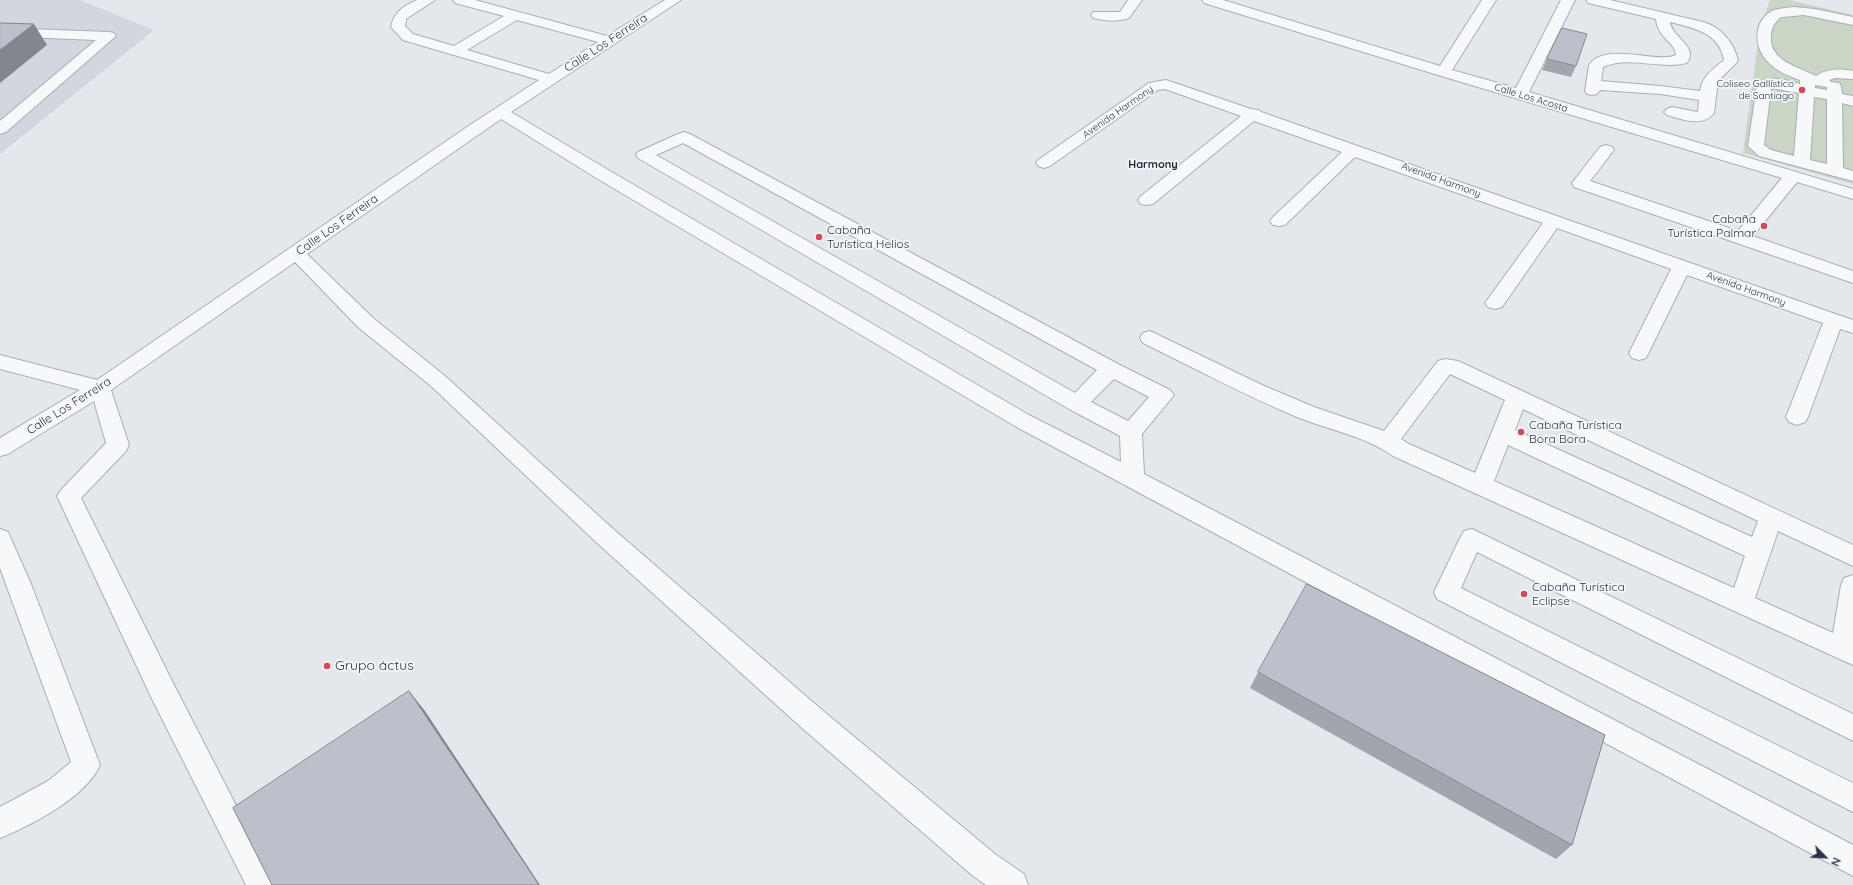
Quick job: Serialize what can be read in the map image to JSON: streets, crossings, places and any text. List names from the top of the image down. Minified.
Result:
{"streets":{"street":["Calle Los Ferreira","Calle Los Acosta","Avenida Harmony"]},"districts":["Harmony"],"places":["Coliseo Gallístico de Santiago","Cabaña Turística Palmar","Cabaña Turística Helios","Cabaña Turística Bora Bora","Cabaña Turística Eclipse","Grupo áctus"],"north":"bottom right"}
